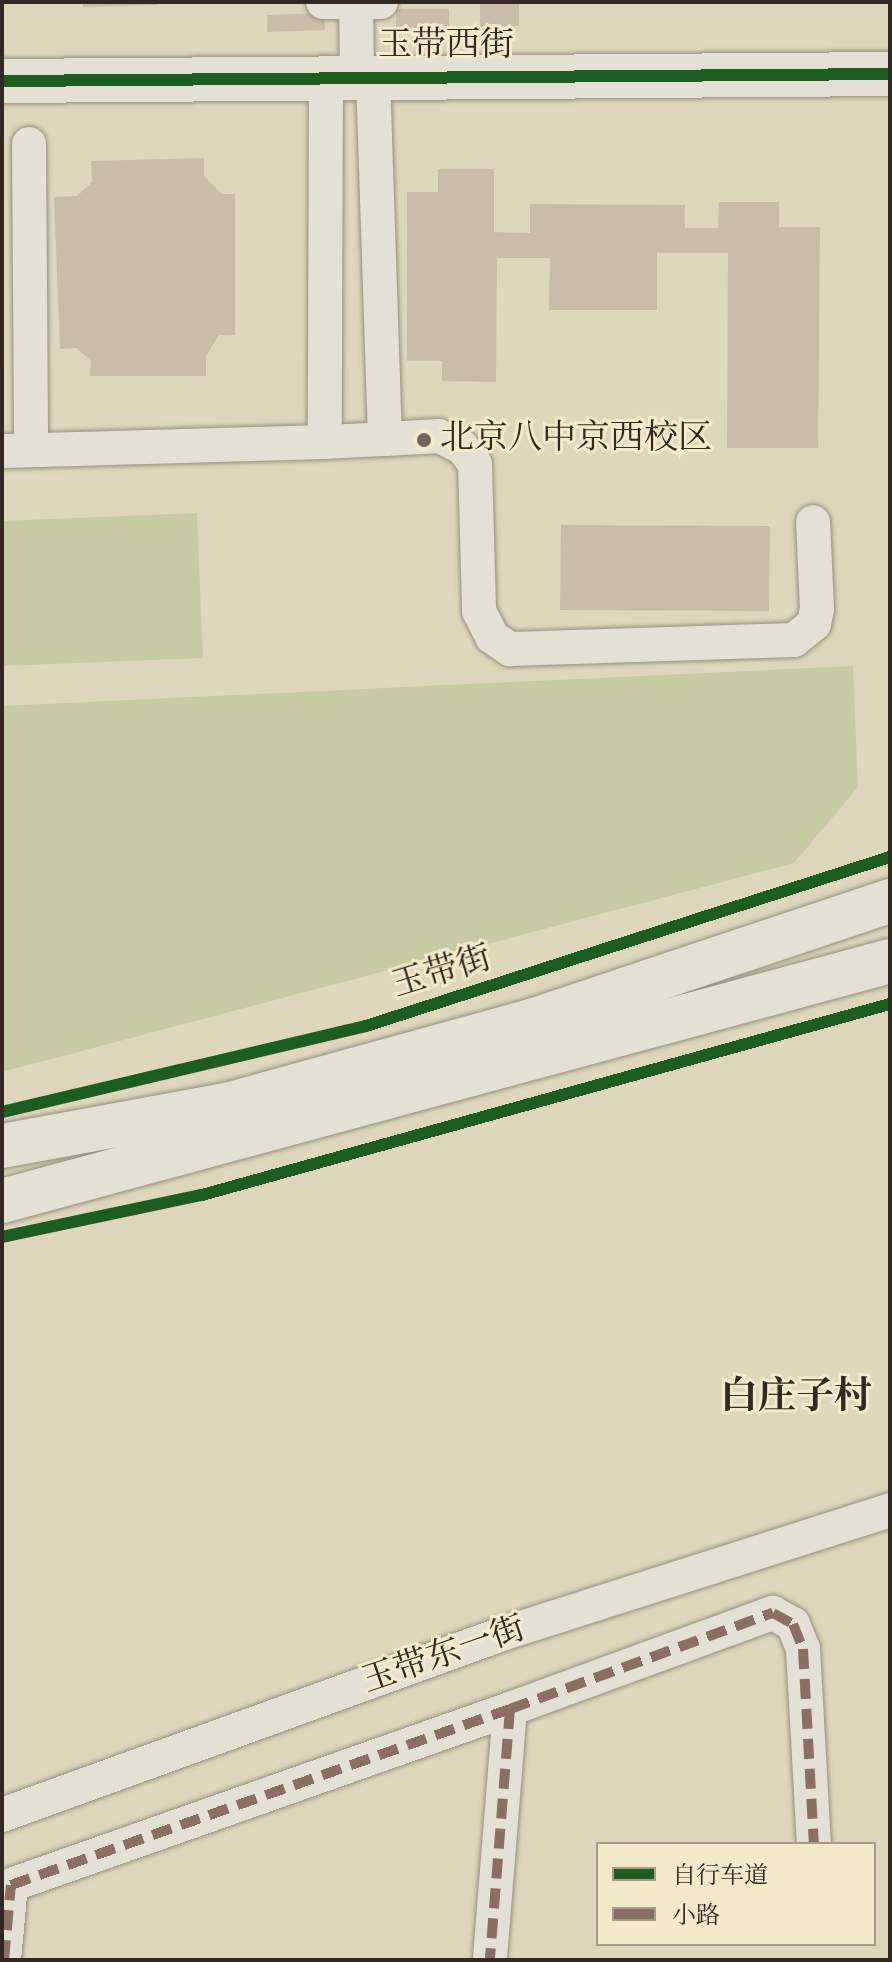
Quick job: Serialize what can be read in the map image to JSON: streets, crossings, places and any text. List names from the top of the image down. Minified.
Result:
{"streets":{"main road":["玉带西街","玉带街"],"street":["玉带东一街"]},"districts":["白庄子村"],"places":["北京八中京西校区"],"legend":["自行车道","小路"]}
